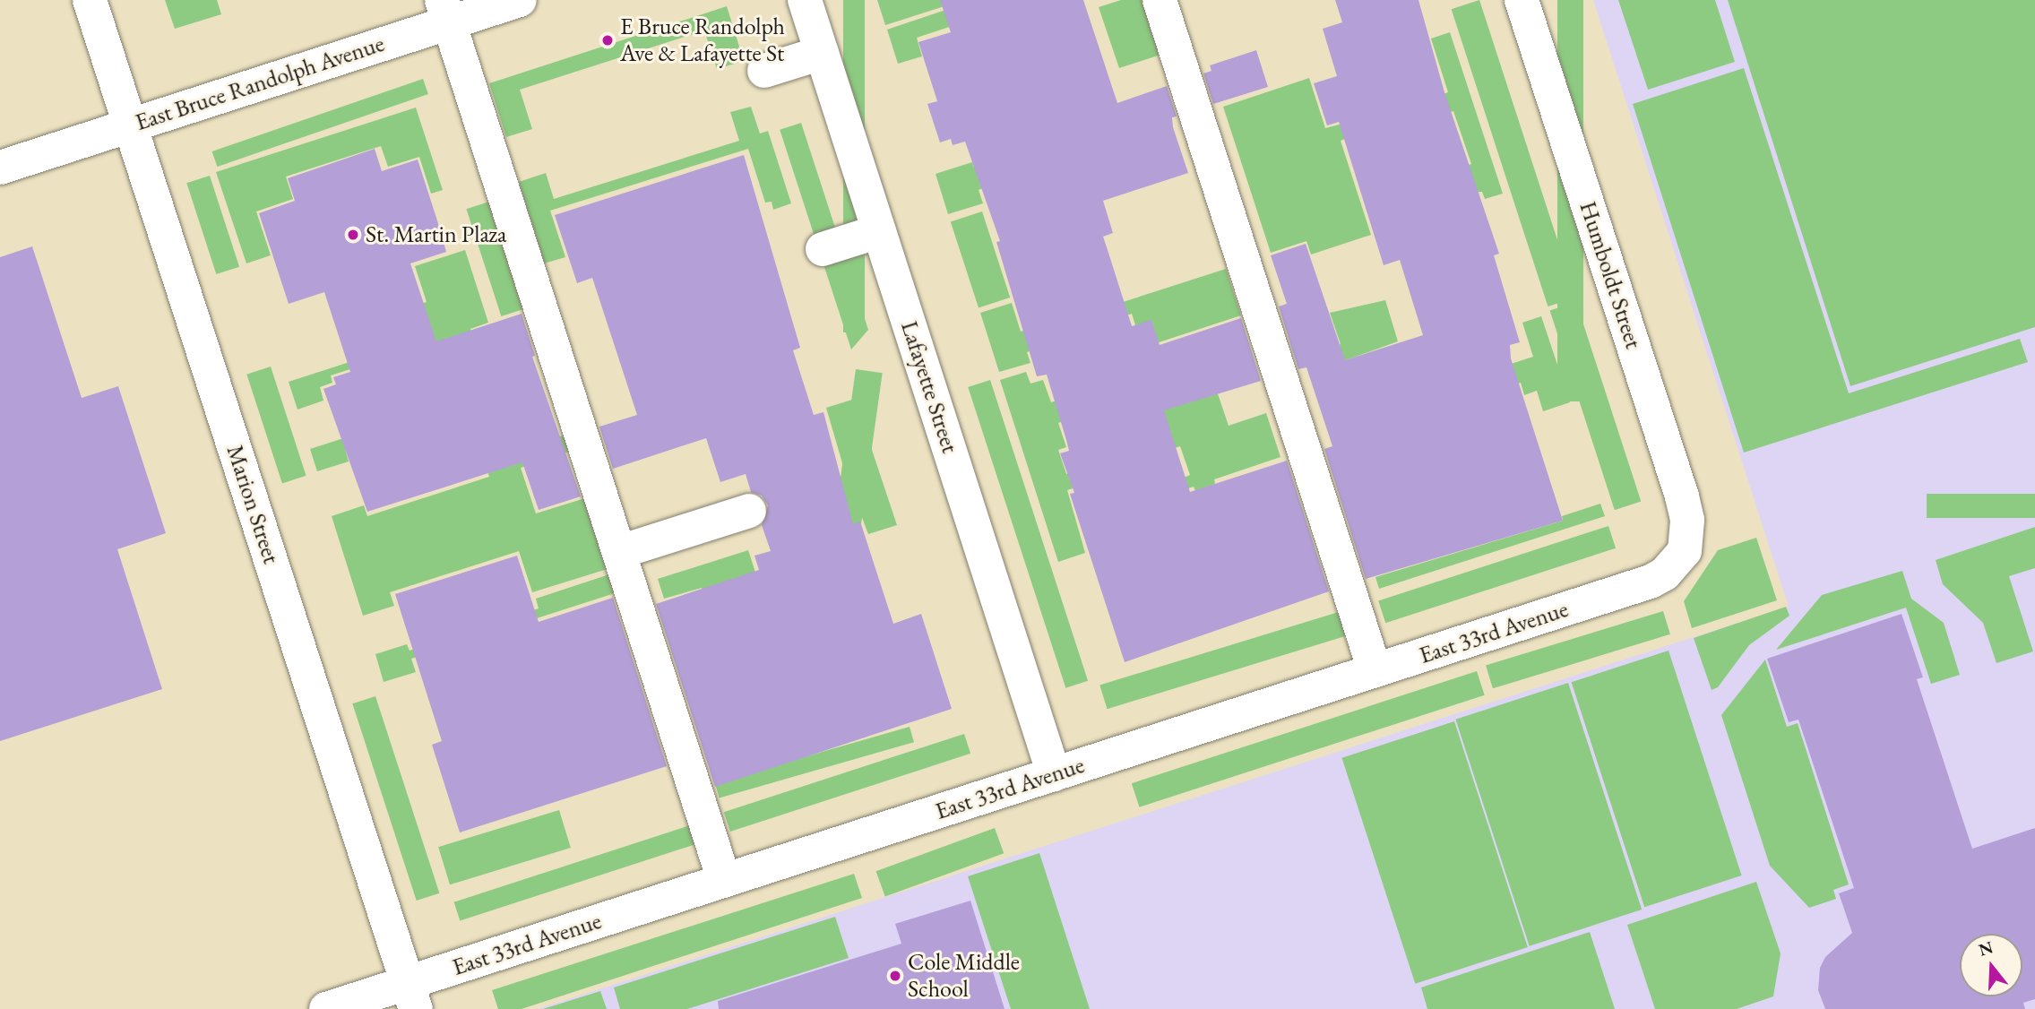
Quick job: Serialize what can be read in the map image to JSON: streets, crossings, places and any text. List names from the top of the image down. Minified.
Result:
{"streets":{"street":["East Bruce Randolph Avenue","Humboldt Street","Lafayette Street","Marion Street","East 33rd Avenue"]},"crossings":[["East Bruce Randolph Avenue","Marion Street"],["Humboldt Street","East 33rd Avenue"],["Lafayette Street","East 33rd Avenue"],["Marion Street","East 33rd Avenue"]],"places":["E Bruce Randolph Ave & Lafayette St","St. Martin Plaza","Cole Middle School"],"north":"top"}
